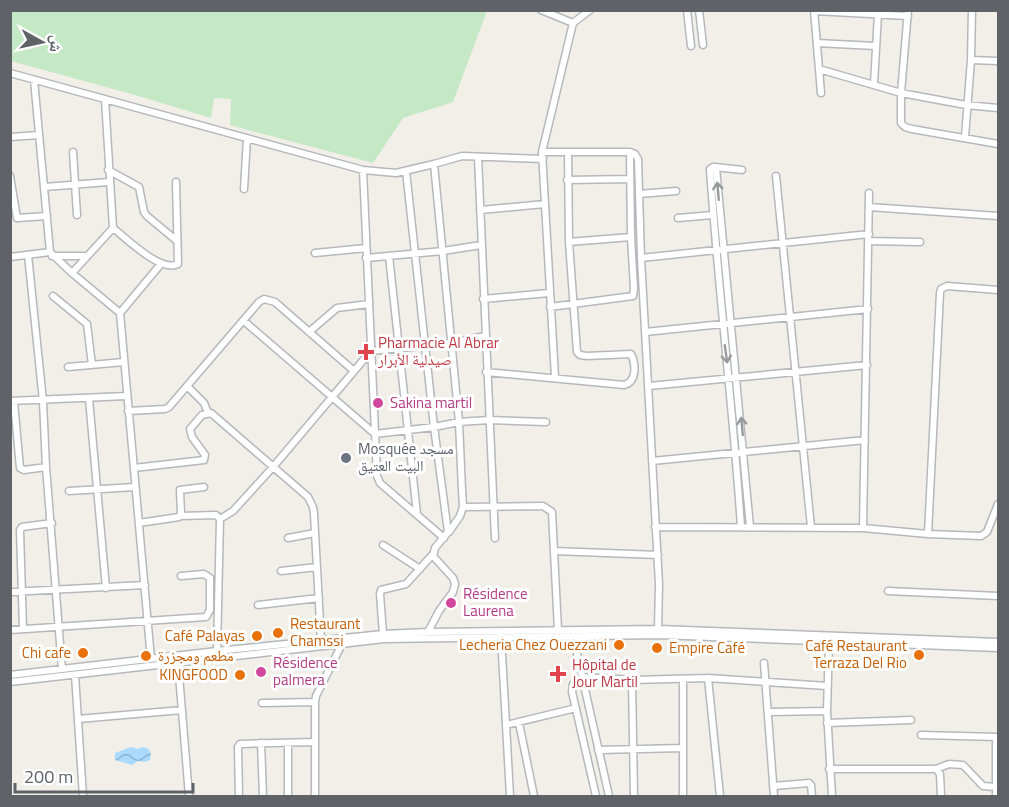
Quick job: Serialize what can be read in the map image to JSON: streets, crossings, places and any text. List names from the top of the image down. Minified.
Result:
{"places":{"health":["Pharmacie Al Abrar صيدلية الأبرار","Hôpital de Jour Martil"],"other":["Sakina martil","Mosquée مسجد البيت العتيق","Résidence Laurena","Restaurant Chamssi","Café Palayas","Lecheria Chez Ouezzani","Empire Café","Chi cafe","Café Restaurant Terraza Del Rio","مطعم ومجزرة","Résidence palmera","KINGFOOD"]},"scale_bar":"200 m","north":"right"}
